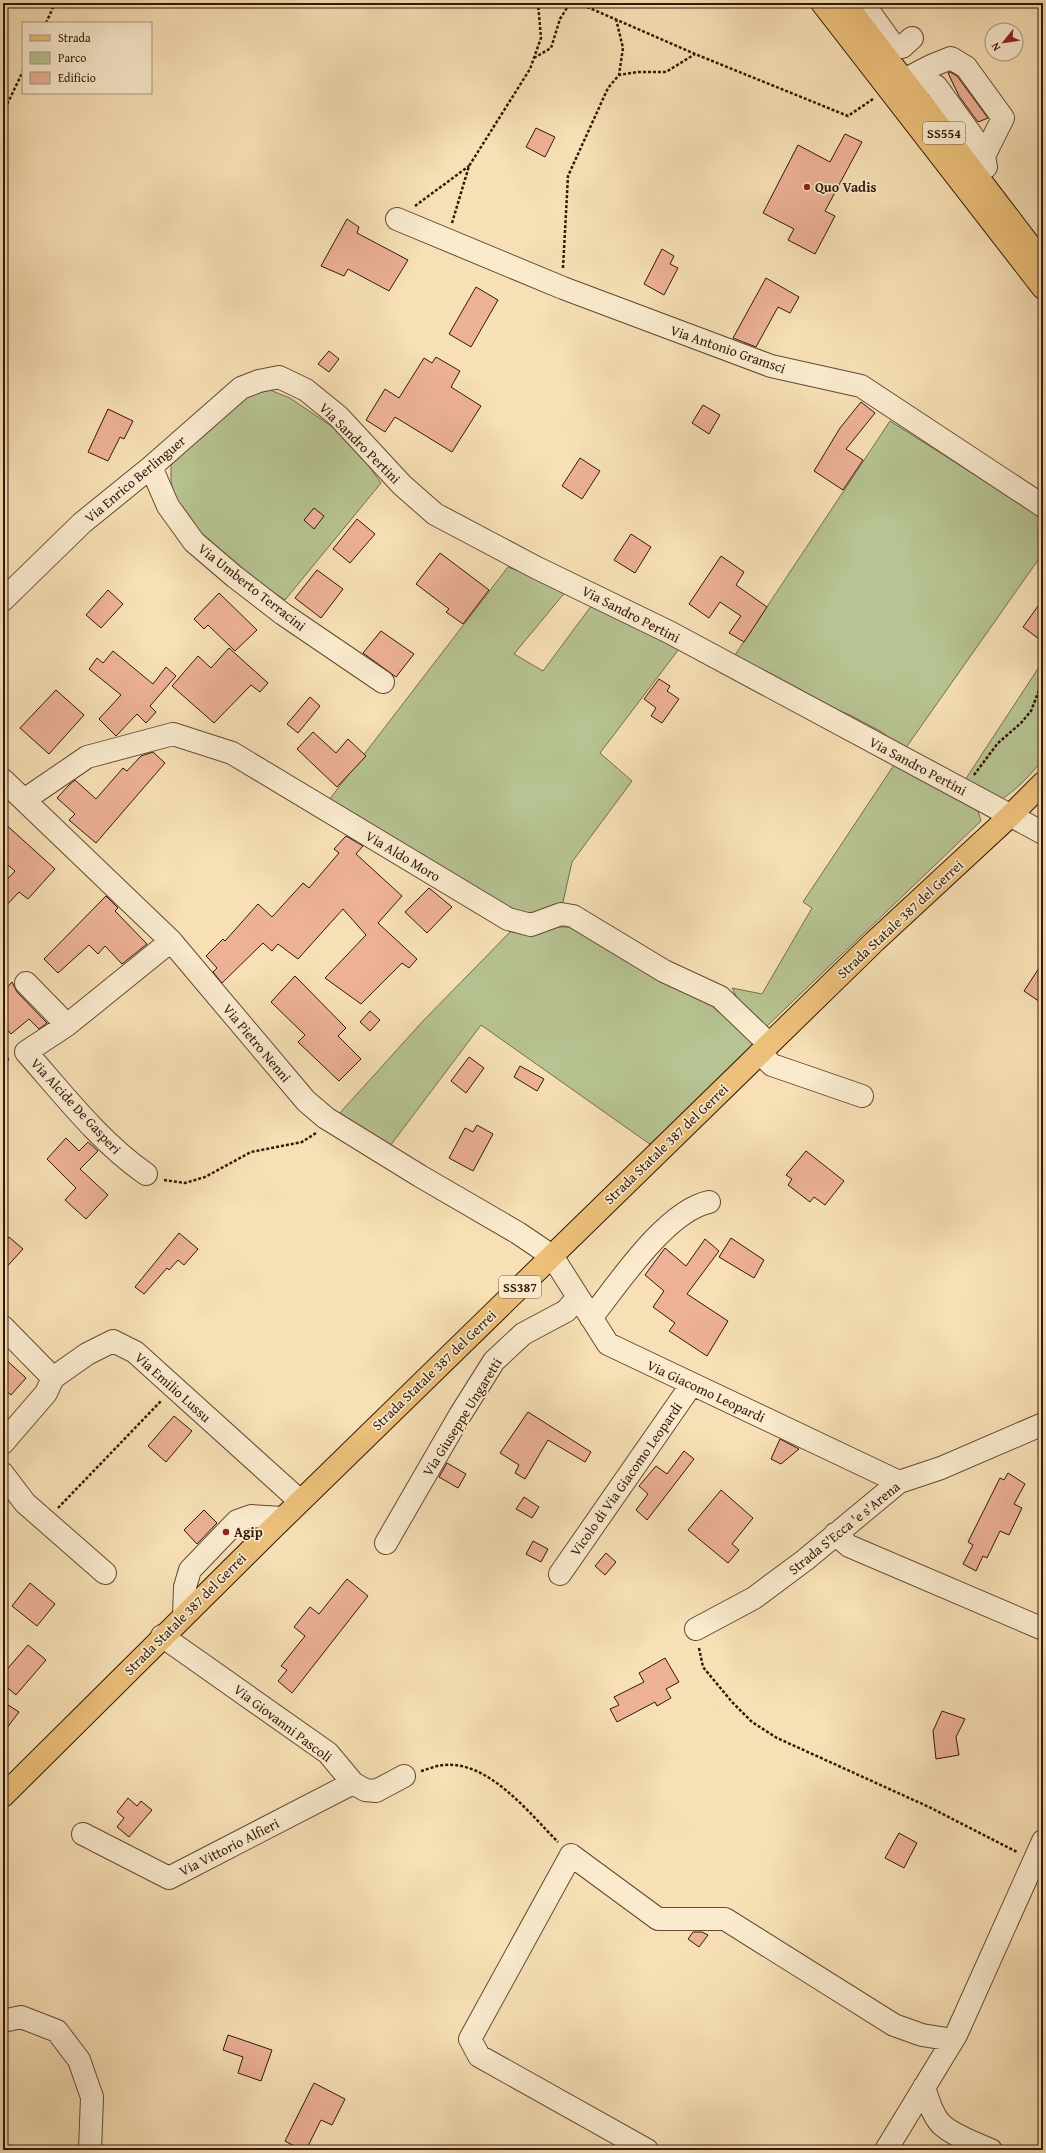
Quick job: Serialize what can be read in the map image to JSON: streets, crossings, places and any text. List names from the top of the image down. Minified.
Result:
{"streets":{"main road":["SS554","Strada Statale 387 del Gerrei","SS387"],"street":["Via Antonio Gramsci","Via Sandro Pertini","Via Enrico Berlinguer","Via Umberto Terracini","Via Aldo Moro","Via Pietro Nenni","Via Alcide De Gasperi","Via Emilio Lussu","Via Giacomo Leopardi","Via Giuseppe Ungaretti","Vicolo di Via Giacomo Leopardi","Strada S'Ecca 'e s'Arena","Via Giovanni Pascoli","Via Vittorio Alfieri"]},"crossings":[["Via Sandro Pertini","Via Enrico Berlinguer"],["Via Sandro Pertini","Strada Statale 387 del Gerrei"],["Via Enrico Berlinguer","Via Umberto Terracini"],["Via Aldo Moro","Strada Statale 387 del Gerrei"],["Via Aldo Moro","Via Pietro Nenni"],["Strada Statale 387 del Gerrei","Via Pietro Nenni"],["Strada Statale 387 del Gerrei","Via Emilio Lussu"],["Strada Statale 387 del Gerrei","Via Giacomo Leopardi"],["Strada Statale 387 del Gerrei","Via Giovanni Pascoli"],["Via Pietro Nenni","Via Alcide De Gasperi"],["Via Pietro Nenni","Via Giacomo Leopardi"],["Via Giacomo Leopardi","Via Giuseppe Ungaretti"],["Via Giacomo Leopardi","Vicolo di Via Giacomo Leopardi"],["Via Giacomo Leopardi","Strada S'Ecca 'e s'Arena"],["Via Giovanni Pascoli","Via Vittorio Alfieri"]],"places":["Quo Vadis","Agip"],"legend":["Strada","Parco","Edificio"],"north":"bottom left"}
